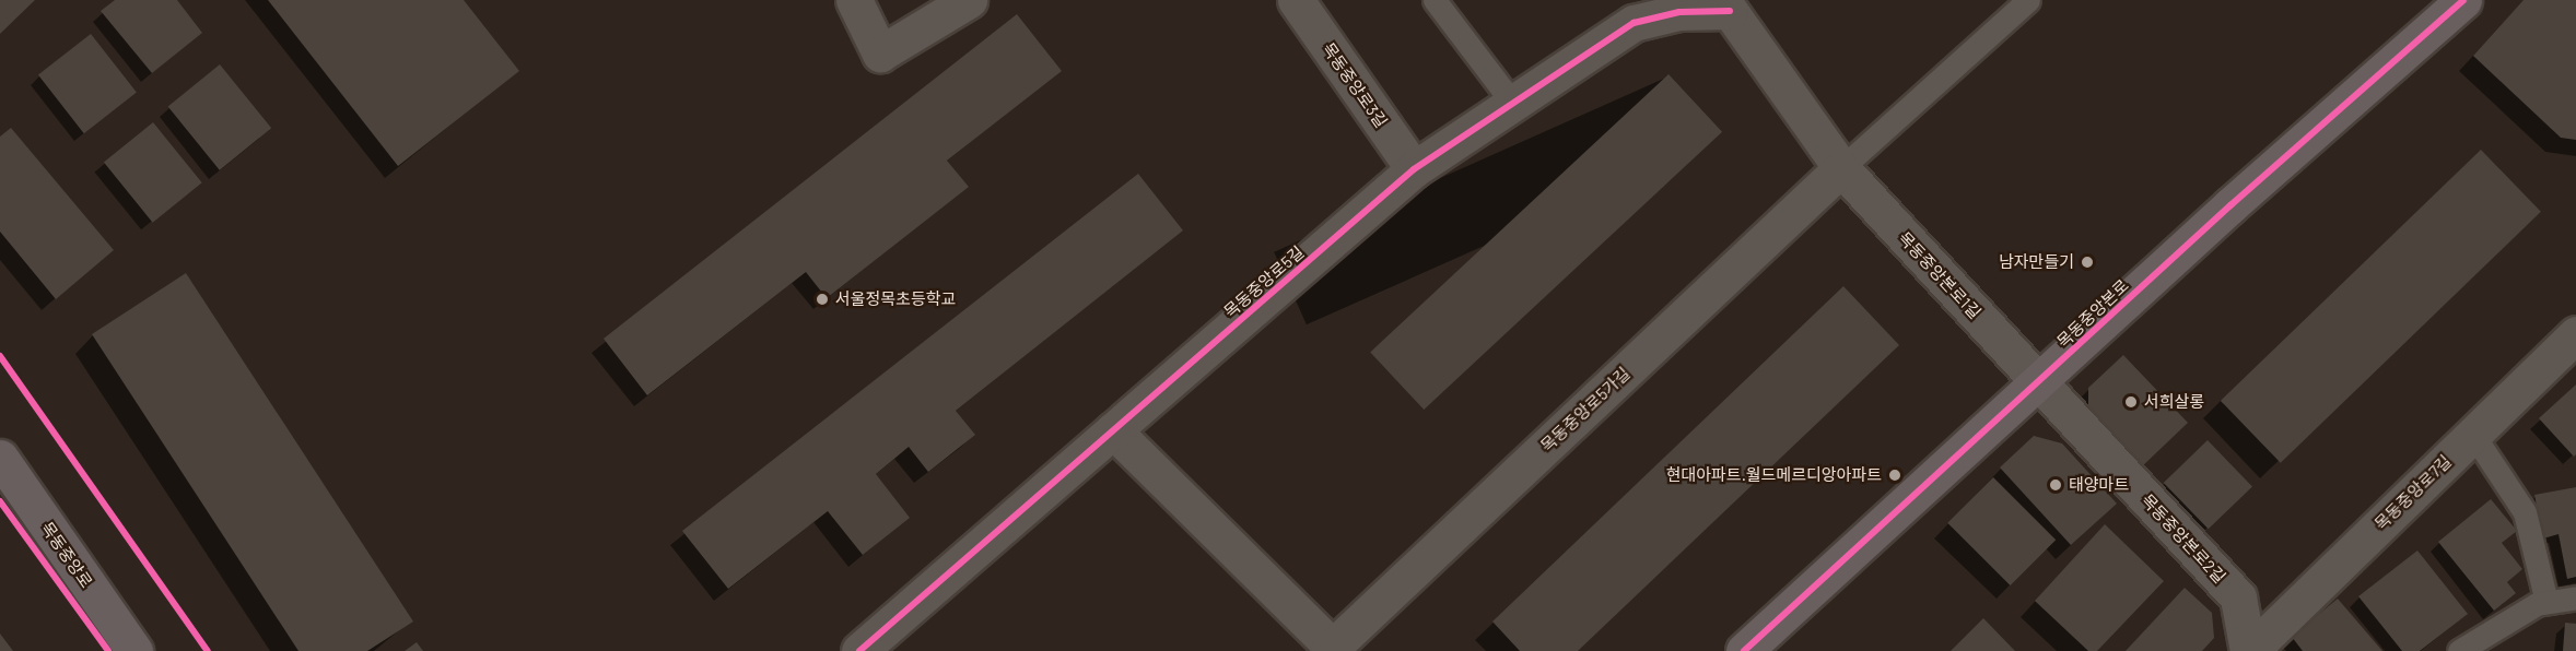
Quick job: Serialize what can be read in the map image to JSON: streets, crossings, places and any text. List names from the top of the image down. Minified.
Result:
{"streets":{"street":["목동중앙로3길","목동중앙본로1길","목동중앙로5길","목동중앙본로","목동중앙로5가길","목동중앙로7길","목동중앙본로2길","목동중앙로"]},"crossings":[["목동중앙로3길","목동중앙로5길"],["목동중앙본로1길","목동중앙로5길"],["목동중앙본로1길","목동중앙본로"],["목동중앙본로1길","목동중앙로5가길"],["목동중앙본로1길","목동중앙본로2길"],["목동중앙본로","목동중앙본로2길"],["목동중앙로7길","목동중앙본로2길"]],"places":["남자만들기","서울정목초등학교","서희살롱","현대아파트.월드메르디앙아파트","태양마트"]}
